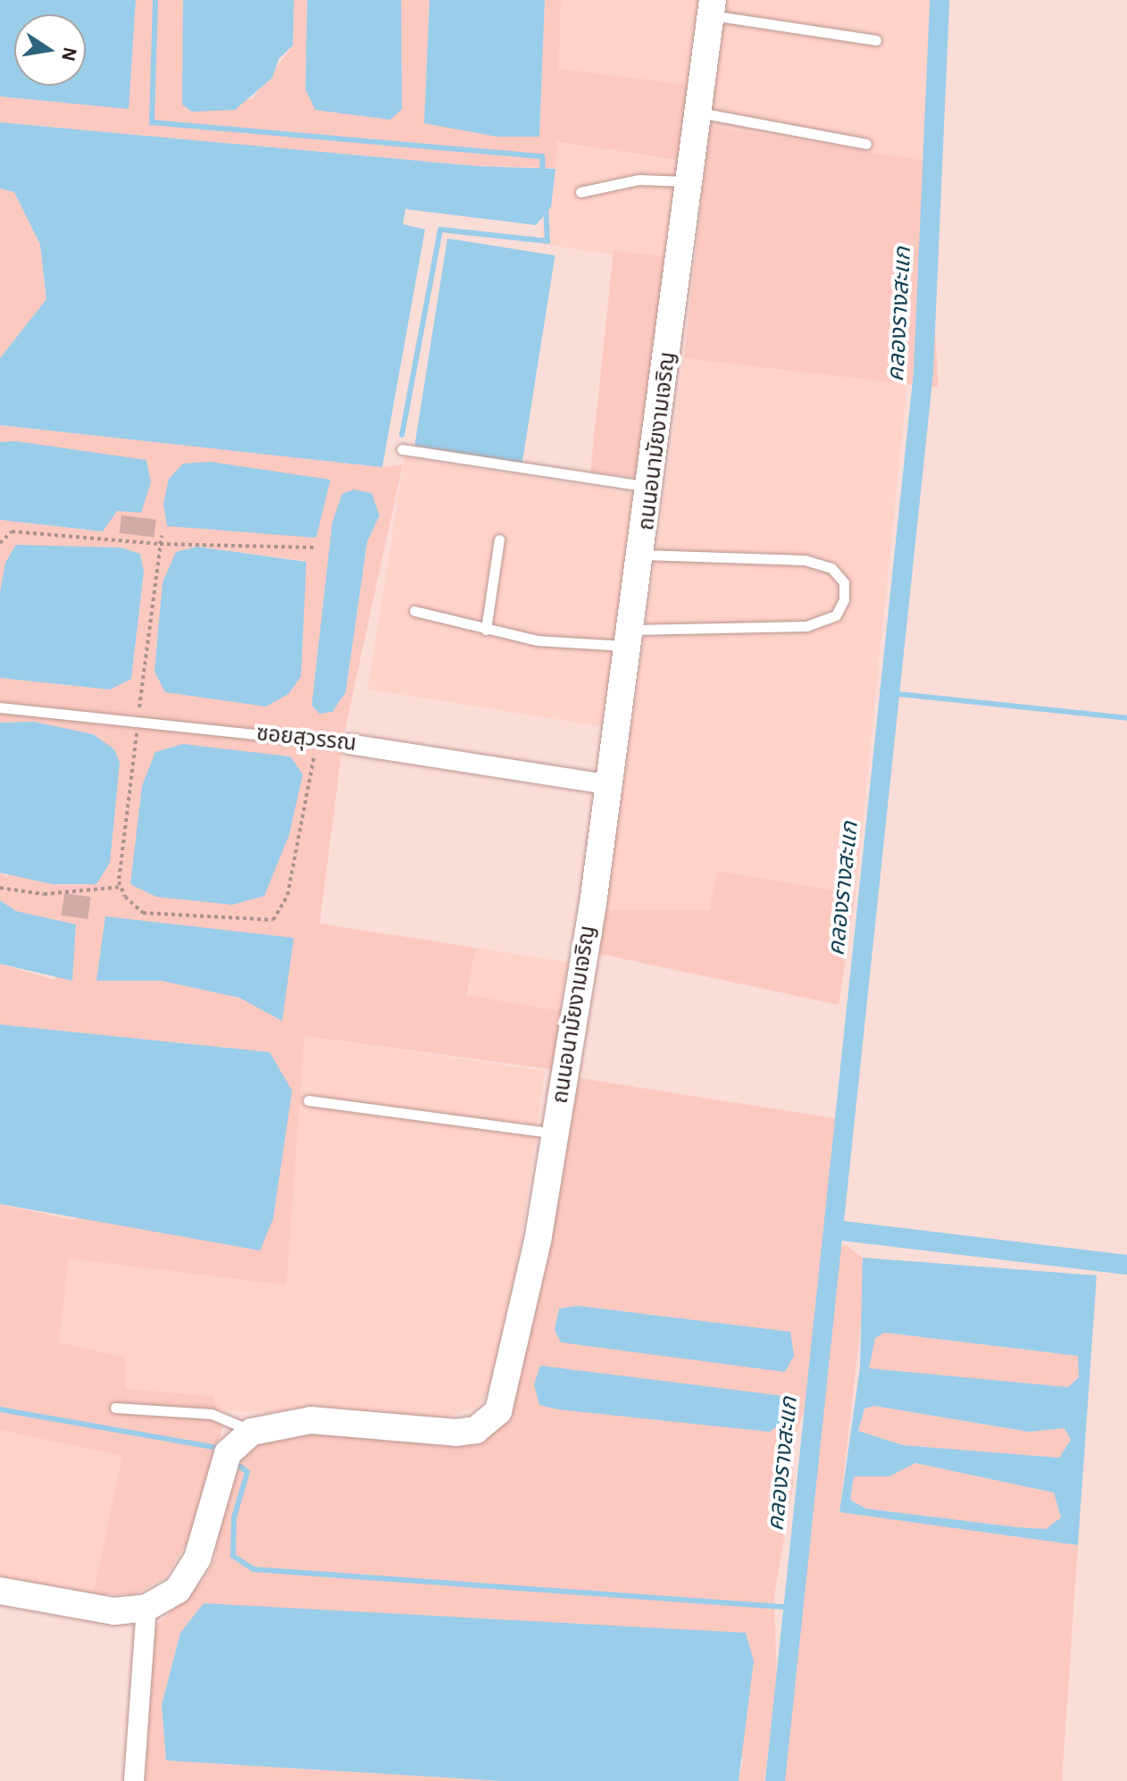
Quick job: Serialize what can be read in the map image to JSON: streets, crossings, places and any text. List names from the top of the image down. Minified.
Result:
{"streets":{"street":["ถนนอนามัยงามเจริญ","ซอยสุวรรณ"]},"crossings":[["ถนนอนามัยงามเจริญ","ซอยสุวรรณ"]],"water":["คลองรางสะแก"],"north":"right"}
